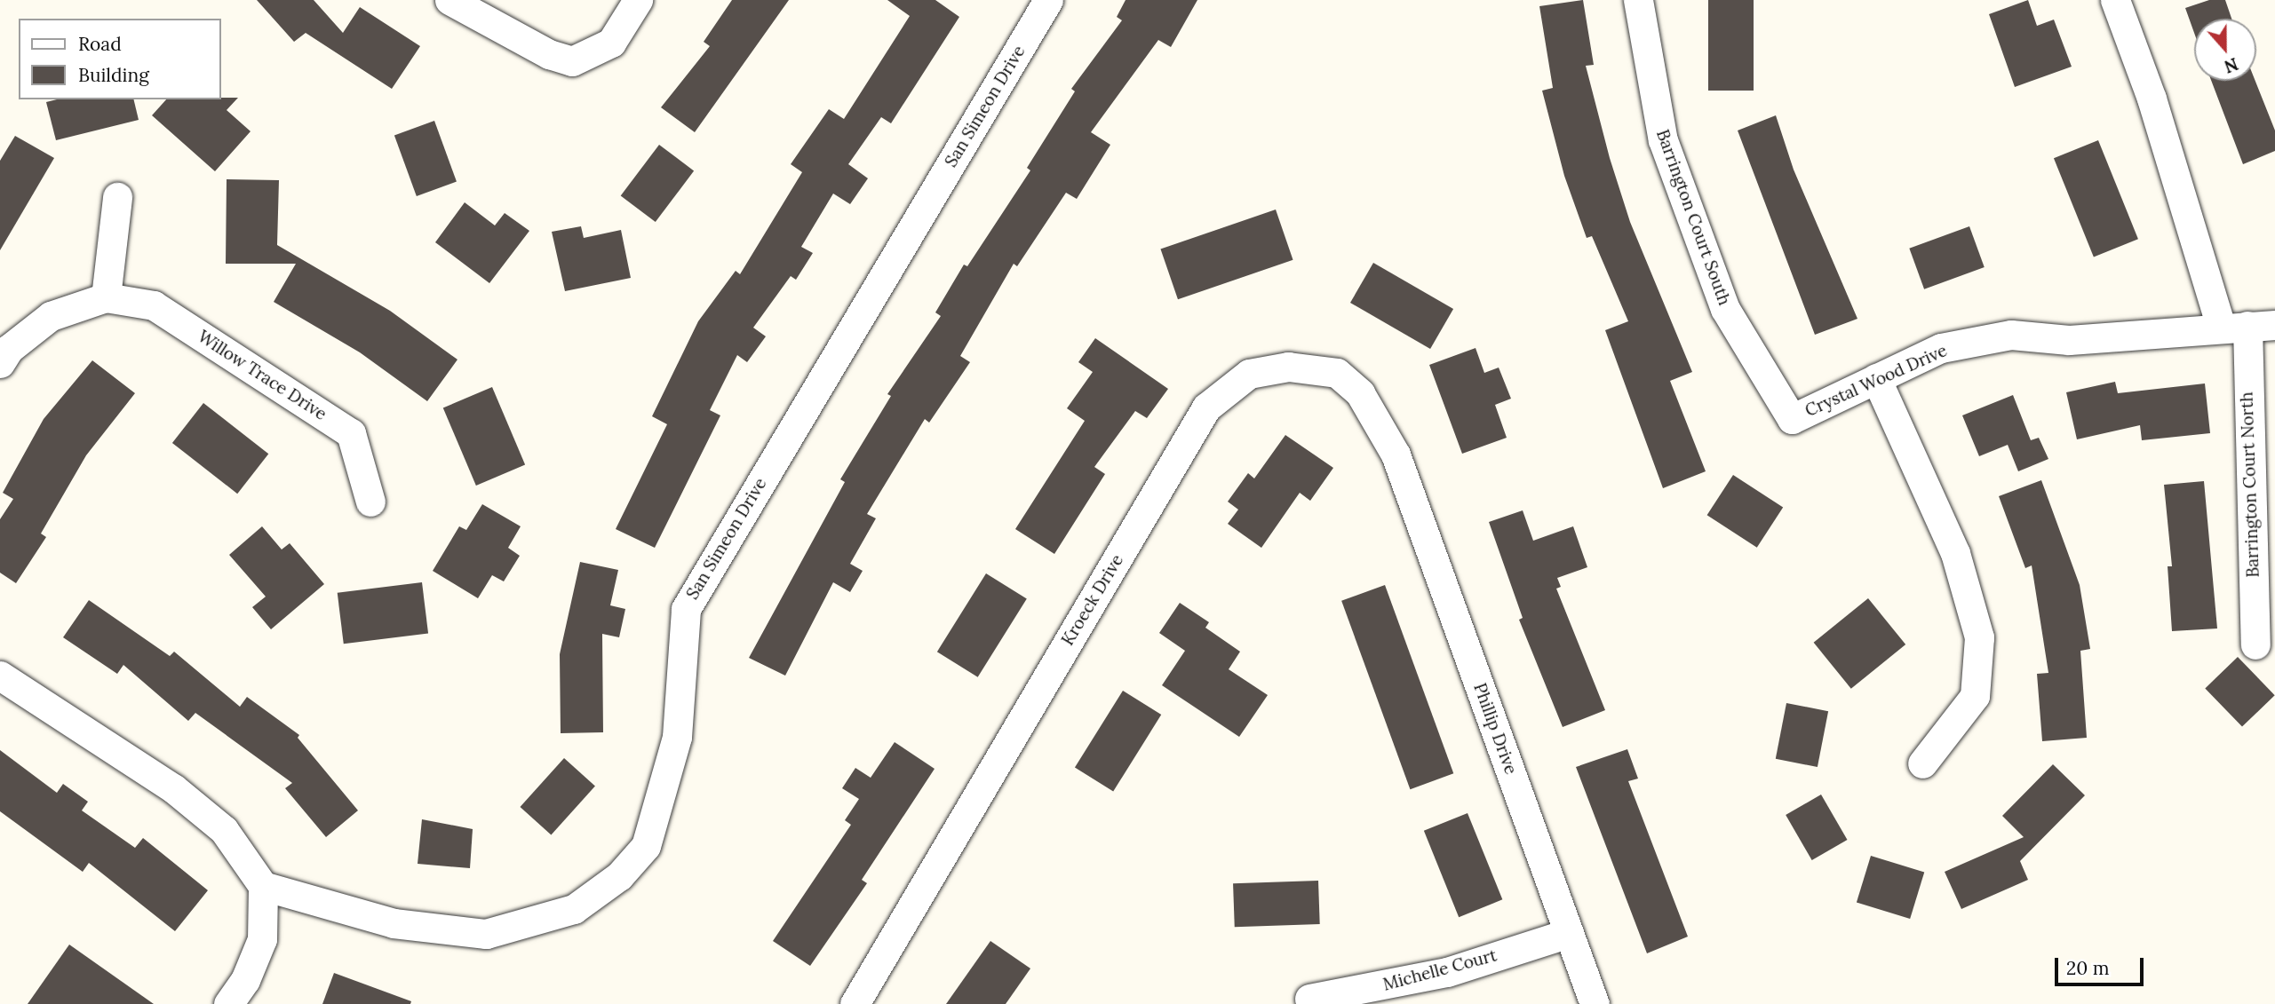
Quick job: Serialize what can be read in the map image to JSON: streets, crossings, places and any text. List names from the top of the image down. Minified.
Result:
{"streets":{"street":["San Simeon Drive","Barrington Court South","Willow Trace Drive","Crystal Wood Drive","Barrington Court North","Kroeck Drive","Phillip Drive","Michelle Court"]},"crossings":[["Barrington Court South","Crystal Wood Drive"],["Crystal Wood Drive","Barrington Court North"],["Kroeck Drive","Phillip Drive"],["Phillip Drive","Michelle Court"]],"legend":["Road","Building"],"scale_bar":"20 m","north":"bottom"}
